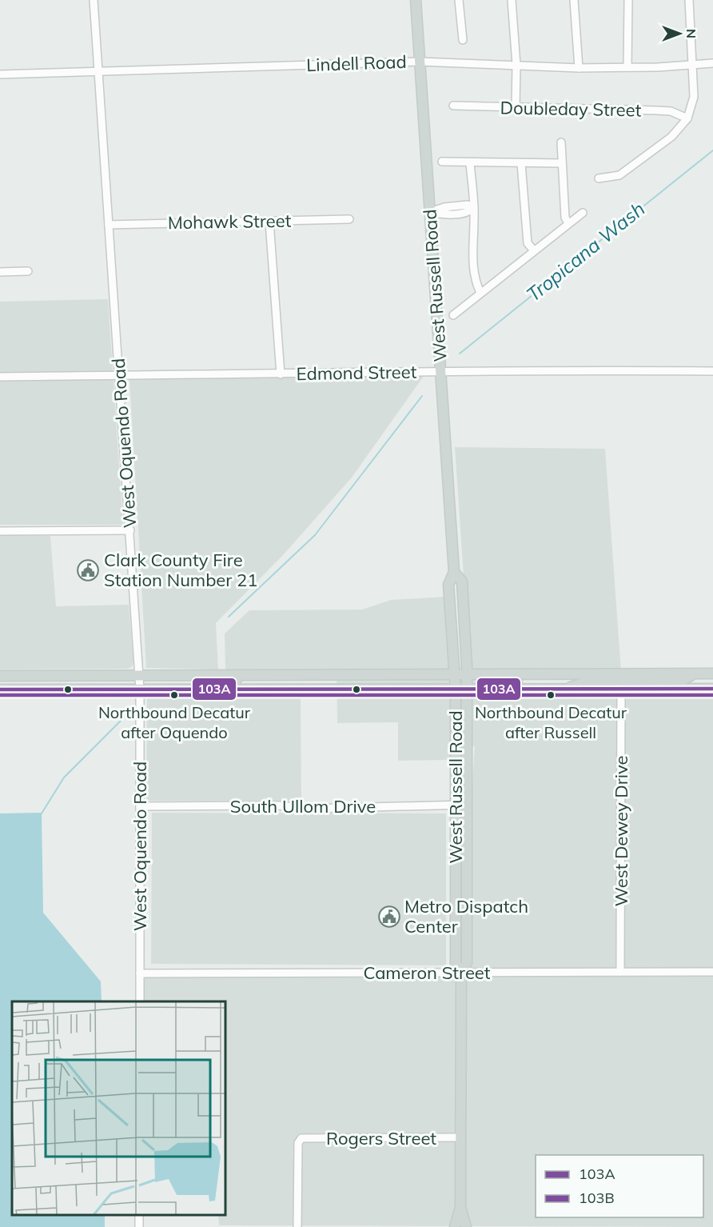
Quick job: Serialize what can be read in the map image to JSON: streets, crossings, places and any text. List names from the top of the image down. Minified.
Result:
{"streets":{"main road":["West Russell Road"],"street":["Lindell Road","Doubleday Street","Mohawk Street","Edmond Street","West Oquendo Road","South Ullom Drive","West Dewey Drive","Cameron Street","Rogers Street"]},"crossings":[["Lindell Road","West Russell Road"],["Lindell Road","West Oquendo Road"],["Mohawk Street","West Oquendo Road"],["West Russell Road","Edmond Street"],["West Russell Road","South Ullom Drive"],["West Russell Road","Cameron Street"],["West Russell Road","Rogers Street"],["Edmond Street","West Oquendo Road"],["West Oquendo Road","South Ullom Drive"],["West Oquendo Road","Cameron Street"],["West Dewey Drive","Cameron Street"]],"water":["Tropicana Wash"],"places":{"public building":["Clark County Fire Station Number 21","Metro Dispatch Center"],"other":["Northbound Decatur after Oquendo","Northbound Decatur after Russell"]},"lines":["transit line 103A","transit line 103B"],"legend":["103A","103B"],"north":"right"}
